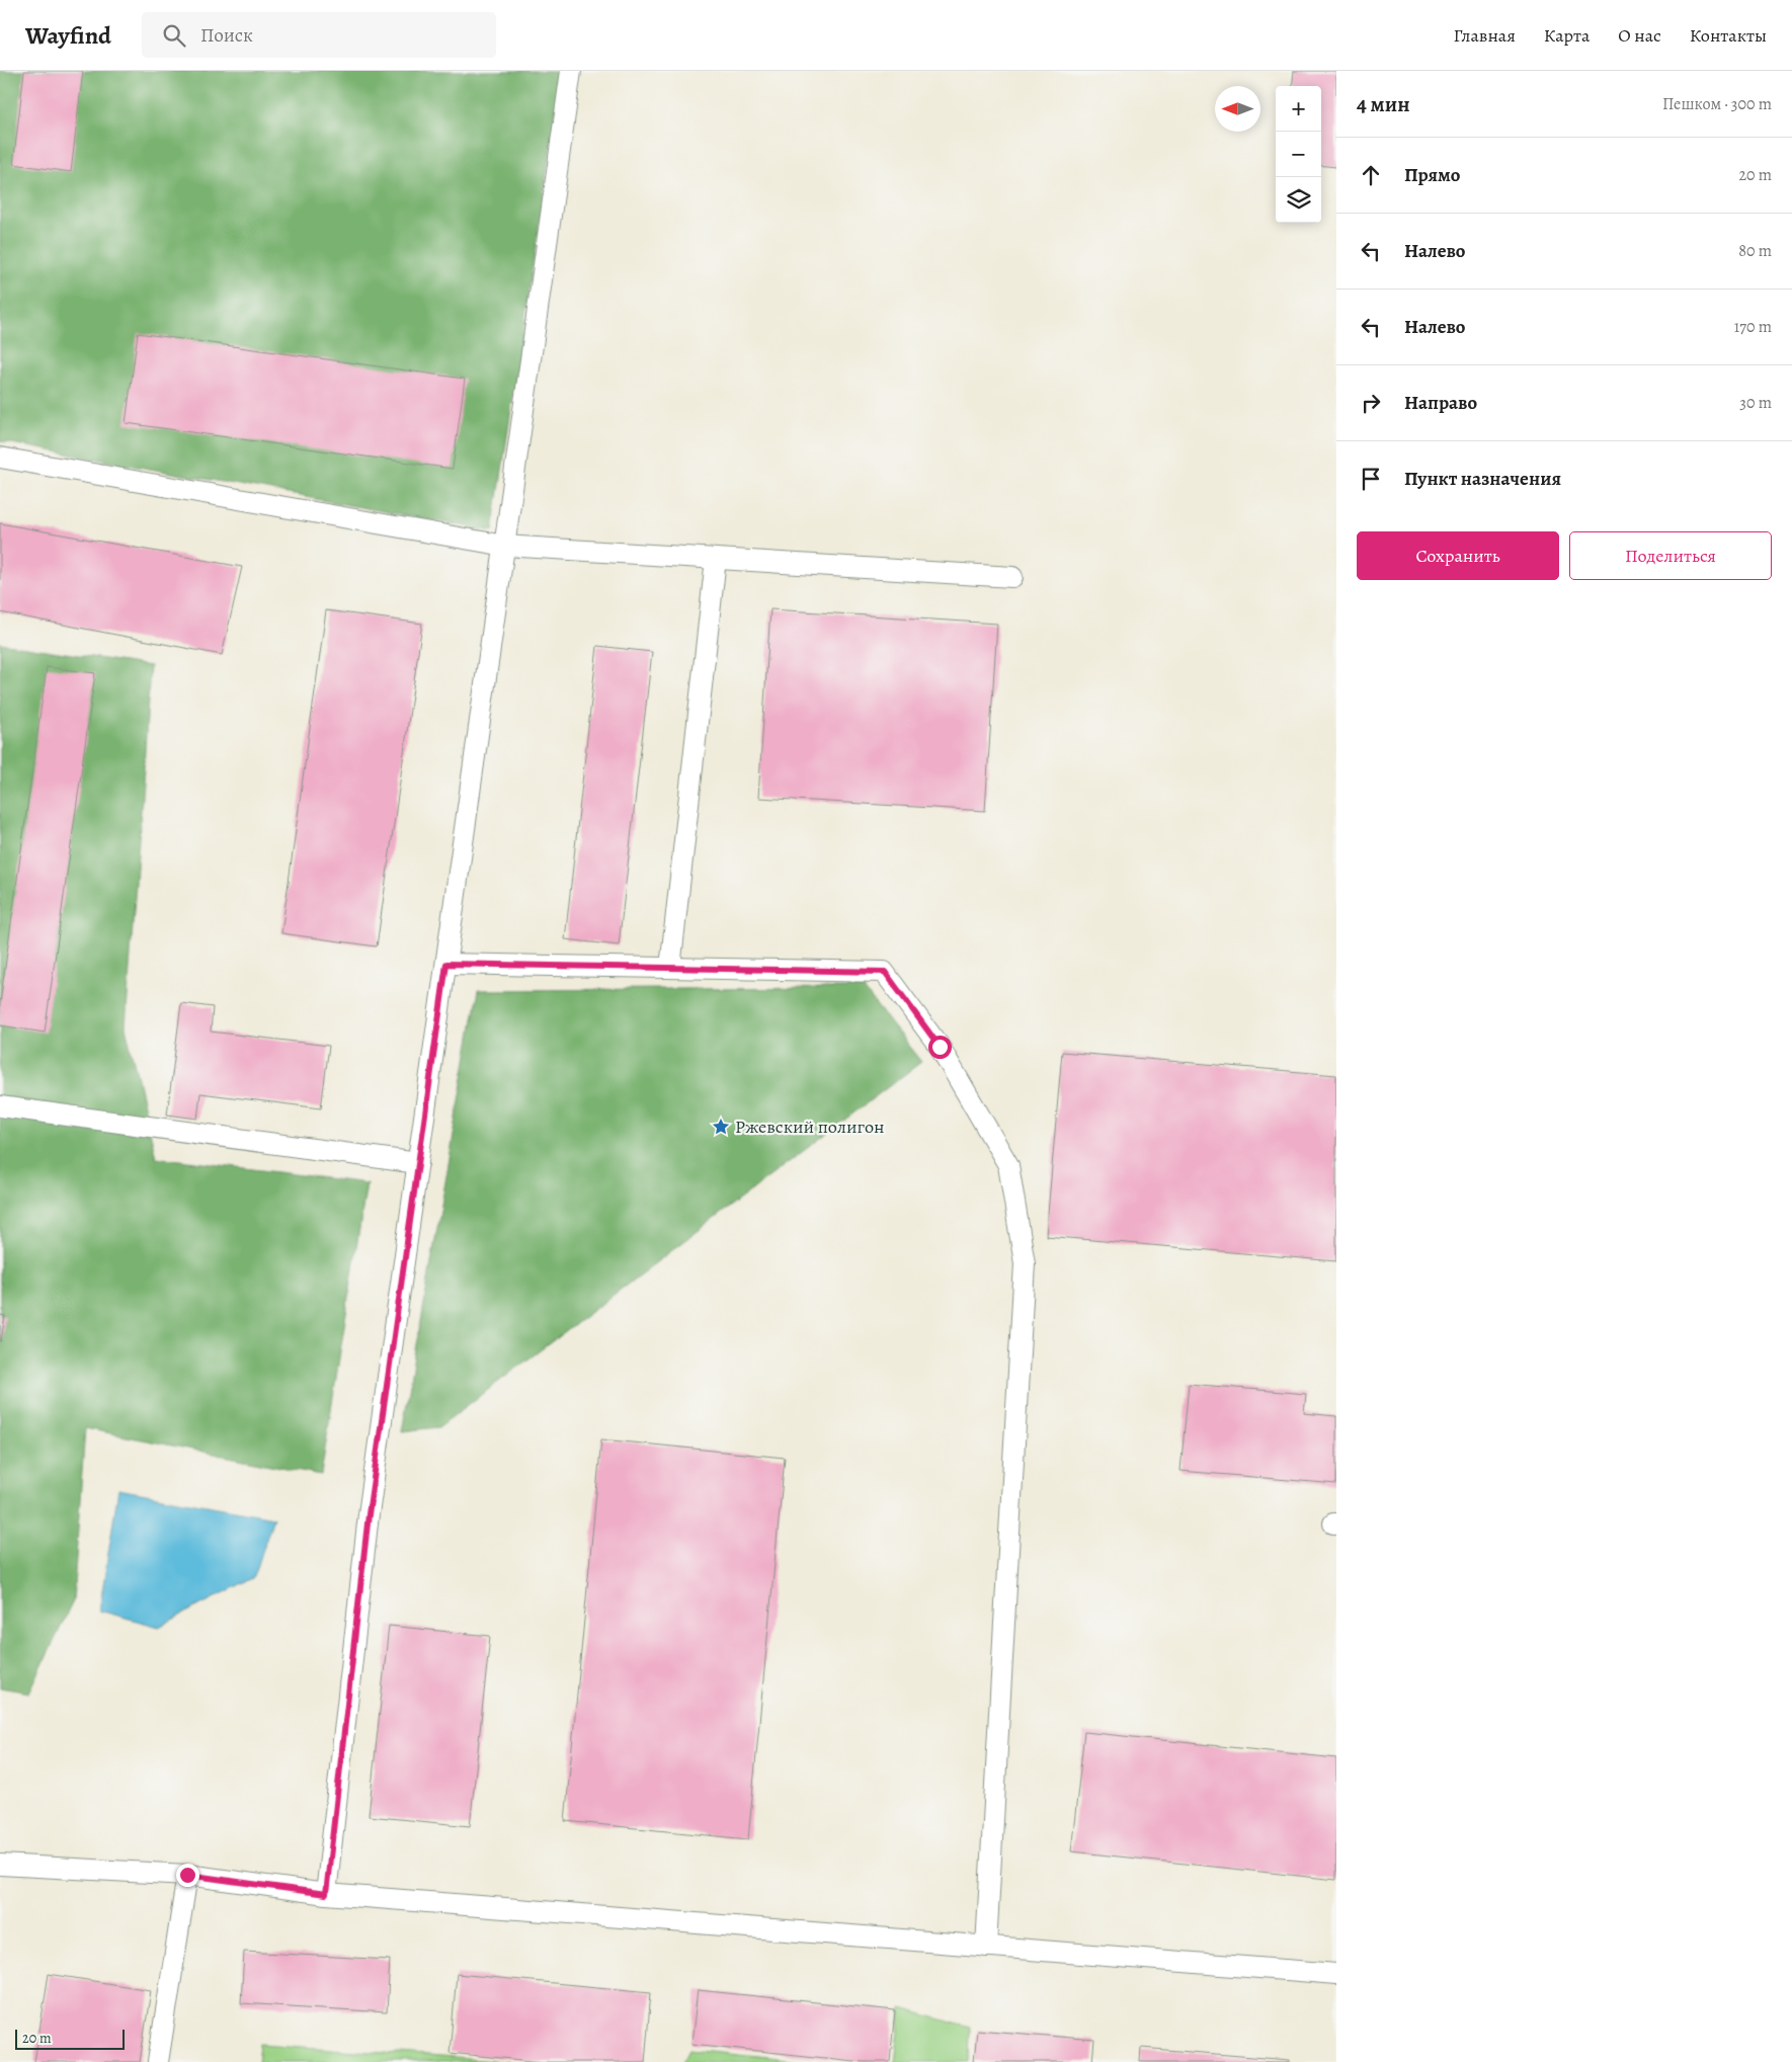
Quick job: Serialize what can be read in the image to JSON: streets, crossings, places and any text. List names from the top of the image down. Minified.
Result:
{"places":{"place":["Ржевский полигон"]},"scale_bar":"20 m","north":"left","page":{"header":"Wayfind","search":"Поиск","nav":["Главная","Карта","О нас","Контакты"],"heading":["4 мин","Пешком · 300 m"],"map_buttons":["+","−"],"list":[["Прямо","20 m"],["Налево","80 m"],["Налево","170 m"],["Направо","30 m"],"Пункт назначения"],"buttons":["Сохранить","Поделиться"],"scale":"20 m"}}
